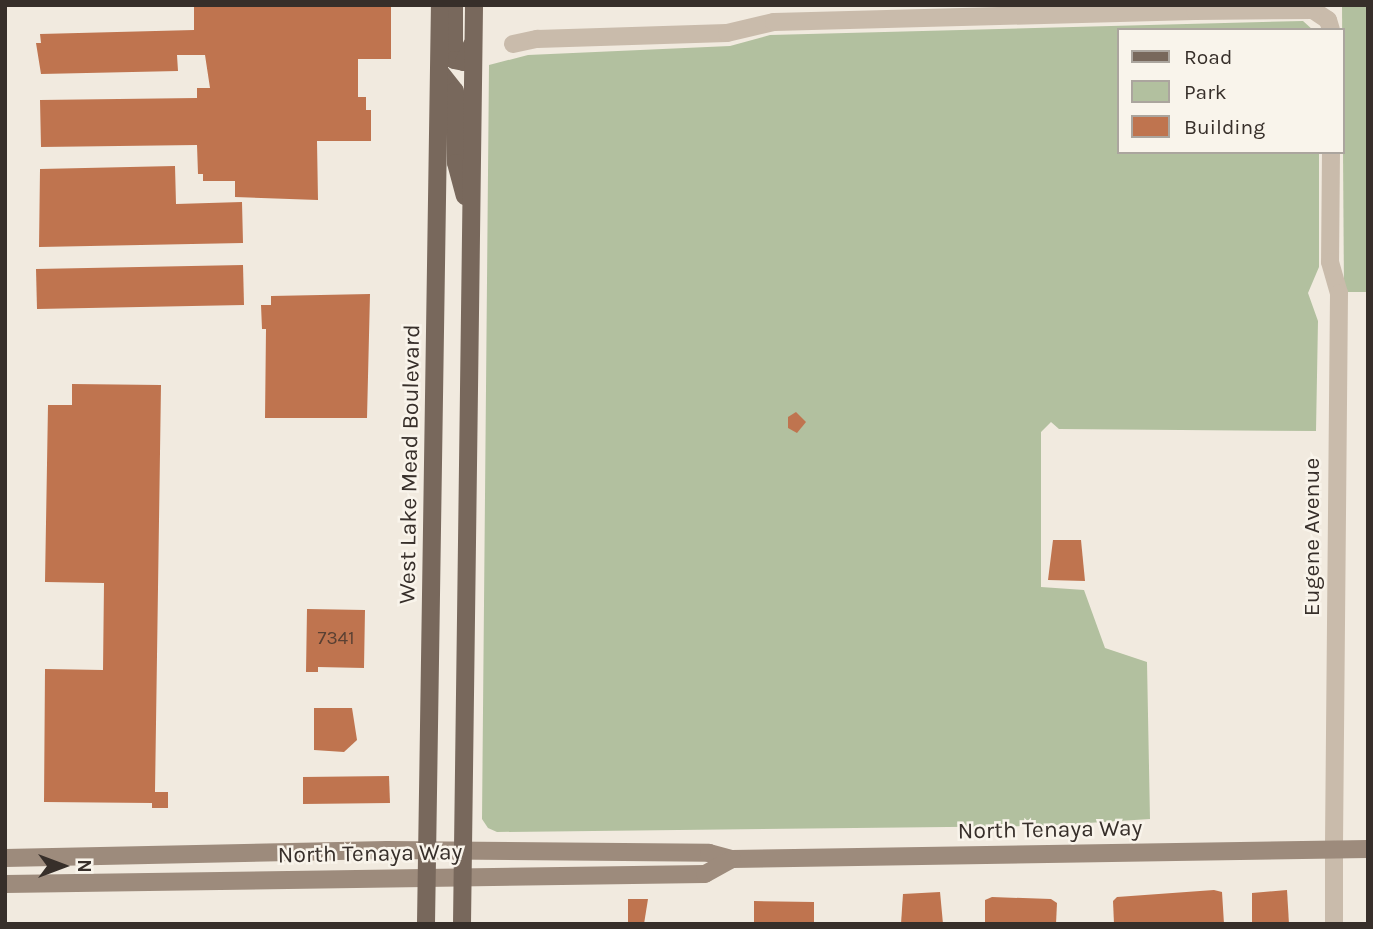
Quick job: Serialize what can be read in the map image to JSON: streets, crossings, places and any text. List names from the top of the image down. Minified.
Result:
{"streets":{"main road":["West Lake Mead Boulevard","North Tenaya Way"],"street":["Eugene Avenue"]},"crossings":[["West Lake Mead Boulevard","North Tenaya Way"],["Eugene Avenue","North Tenaya Way"]],"house_numbers":["7341"],"legend":["Road","Park","Building"],"north":"right"}
